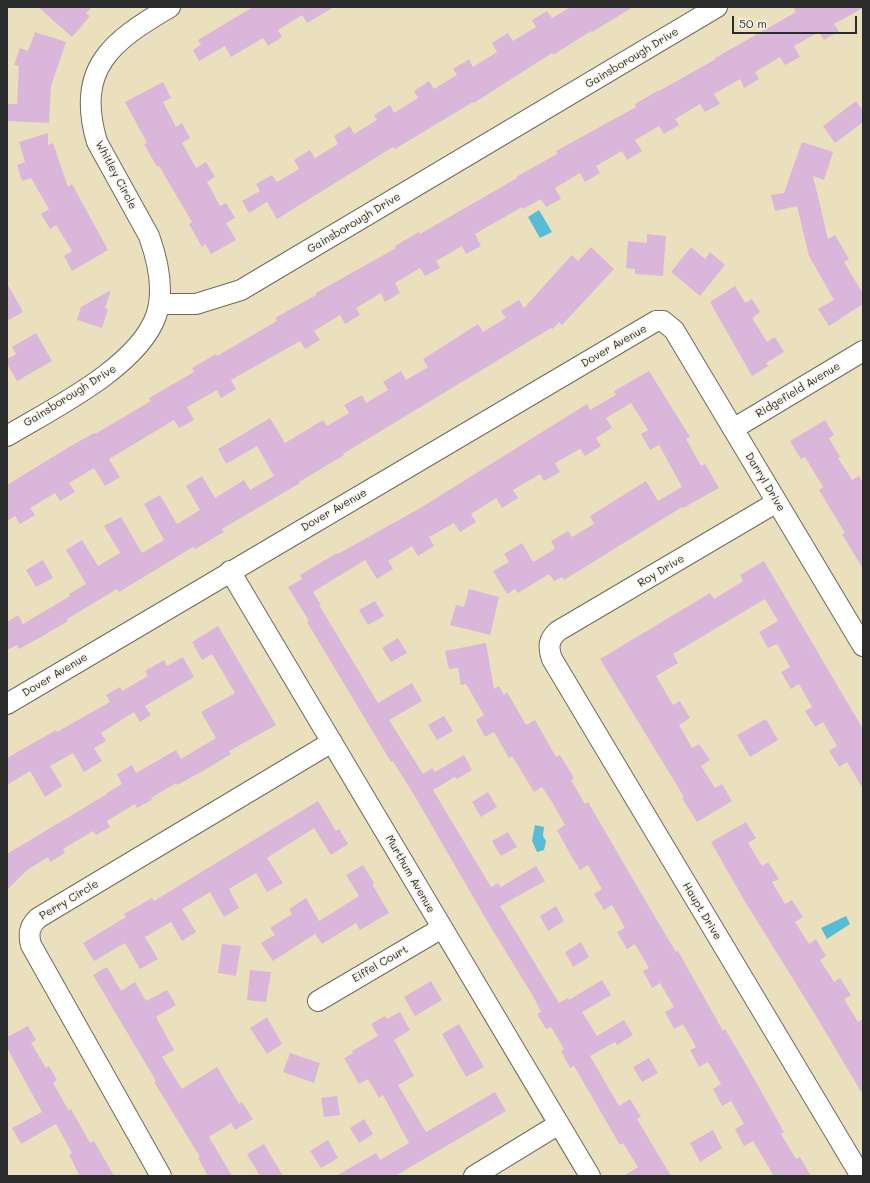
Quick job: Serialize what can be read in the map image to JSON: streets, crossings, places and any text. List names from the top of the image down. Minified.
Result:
{"streets":{"street":["Gainsborough Drive","Whitley Circle","Dover Avenue","Ridgefield Avenue","Darryl Drive","Roy Drive","Murthum Avenue","Perry Circle","Haupt Drive","Eiffel Court"]},"crossings":[["Gainsborough Drive","Whitley Circle"],["Dover Avenue","Darryl Drive"],["Dover Avenue","Murthum Avenue"],["Ridgefield Avenue","Darryl Drive"],["Darryl Drive","Roy Drive"],["Roy Drive","Haupt Drive"],["Murthum Avenue","Perry Circle"],["Murthum Avenue","Eiffel Court"]],"scale_bar":"50 m"}
